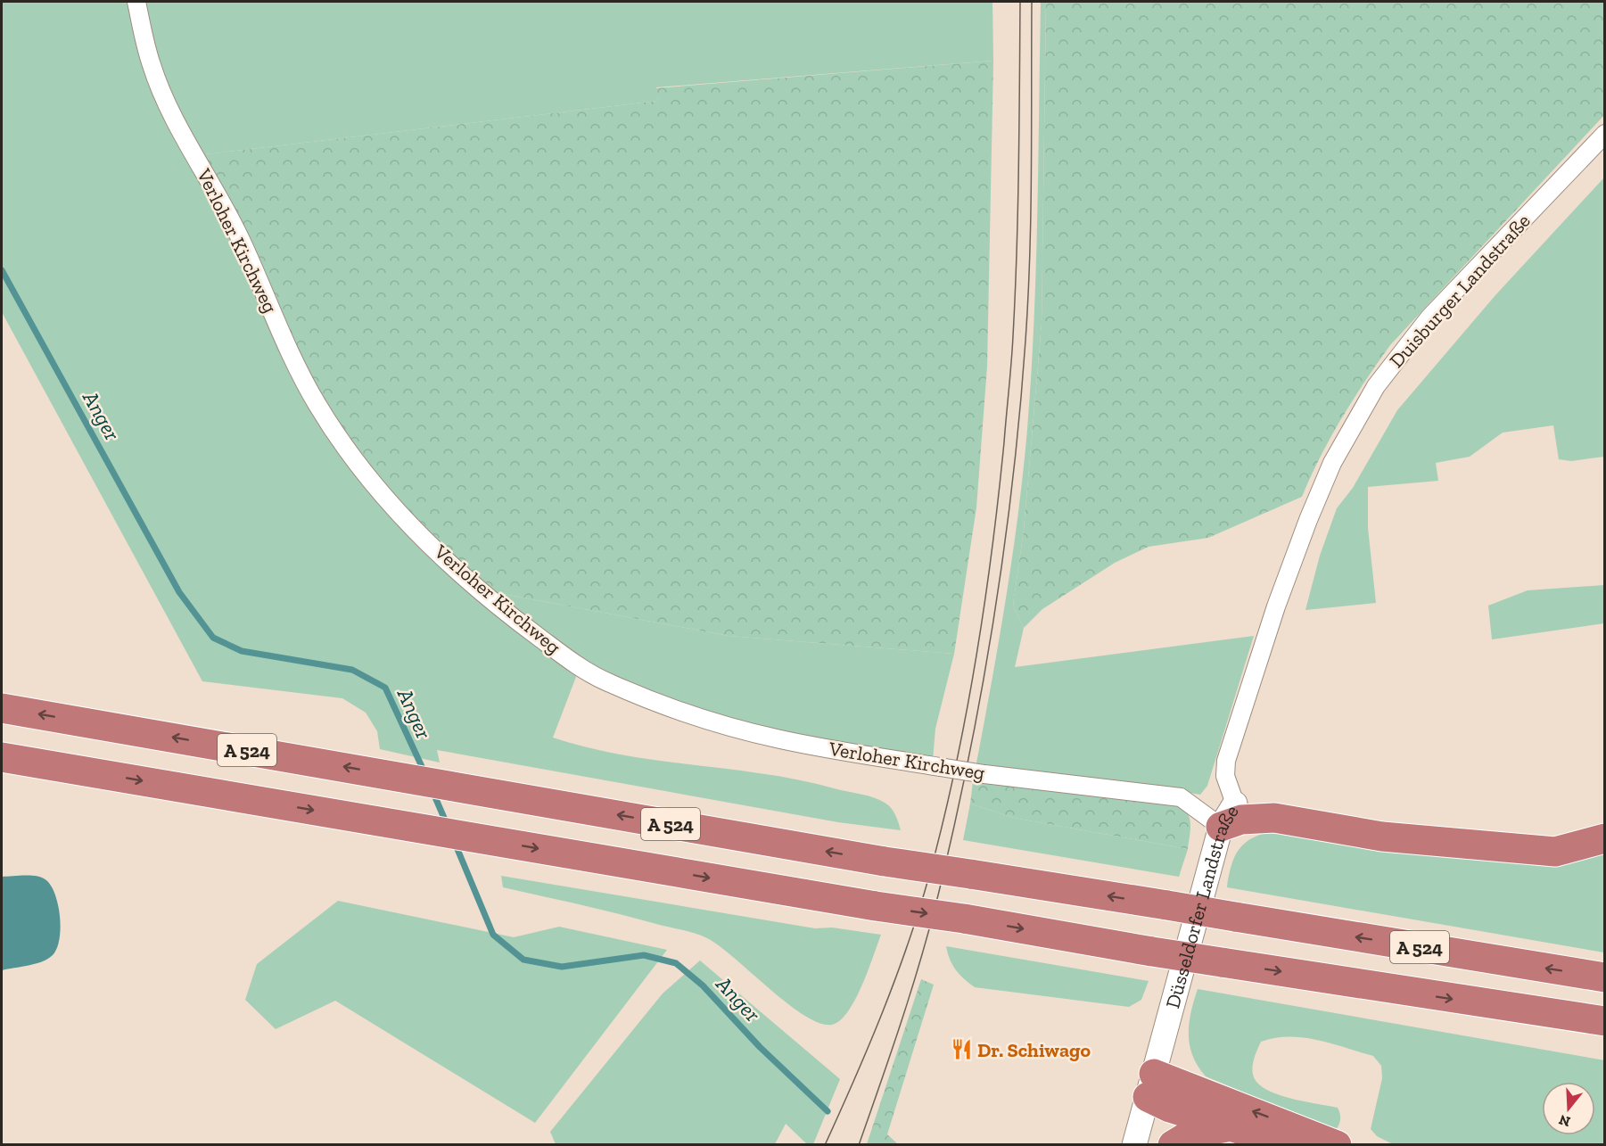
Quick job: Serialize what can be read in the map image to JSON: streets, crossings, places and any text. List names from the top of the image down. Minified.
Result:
{"streets":{"highway":["A 524"],"main road":["Düsseldorfer Landstraße"],"street":["Verloher Kirchweg","Duisburger Landstraße"]},"crossings":[["Verloher Kirchweg","Düsseldorfer Landstraße"],["Duisburger Landstraße","Düsseldorfer Landstraße"]],"water":["Anger"],"places":{"restaurant":["Dr. Schiwago"]},"north":"bottom"}
